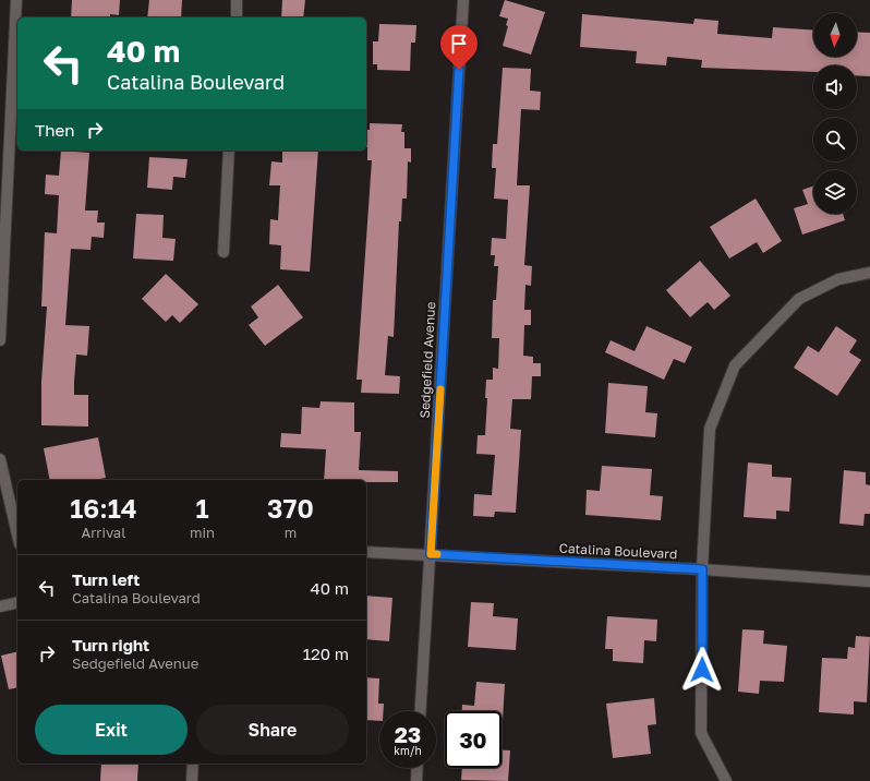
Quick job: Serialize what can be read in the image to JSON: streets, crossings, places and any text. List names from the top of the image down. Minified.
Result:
{"streets":{"street":["Sedgefield Avenue","Catalina Boulevard"]},"crossings":[["Sedgefield Avenue","Catalina Boulevard"]],"north":"bottom","page":{"turn":["40 m","Catalina Boulevard"],"then":"Then","eta":["16:14","Arrival","1","min","370","m"],"list":[{"name":"Turn left","note":"Catalina Boulevard","value":"40 m"},{"name":"Turn right","note":"Sedgefield Avenue","value":"120 m"}],"buttons":["Exit","Share"],"speed":"23 km/h","limit":"30"}}
